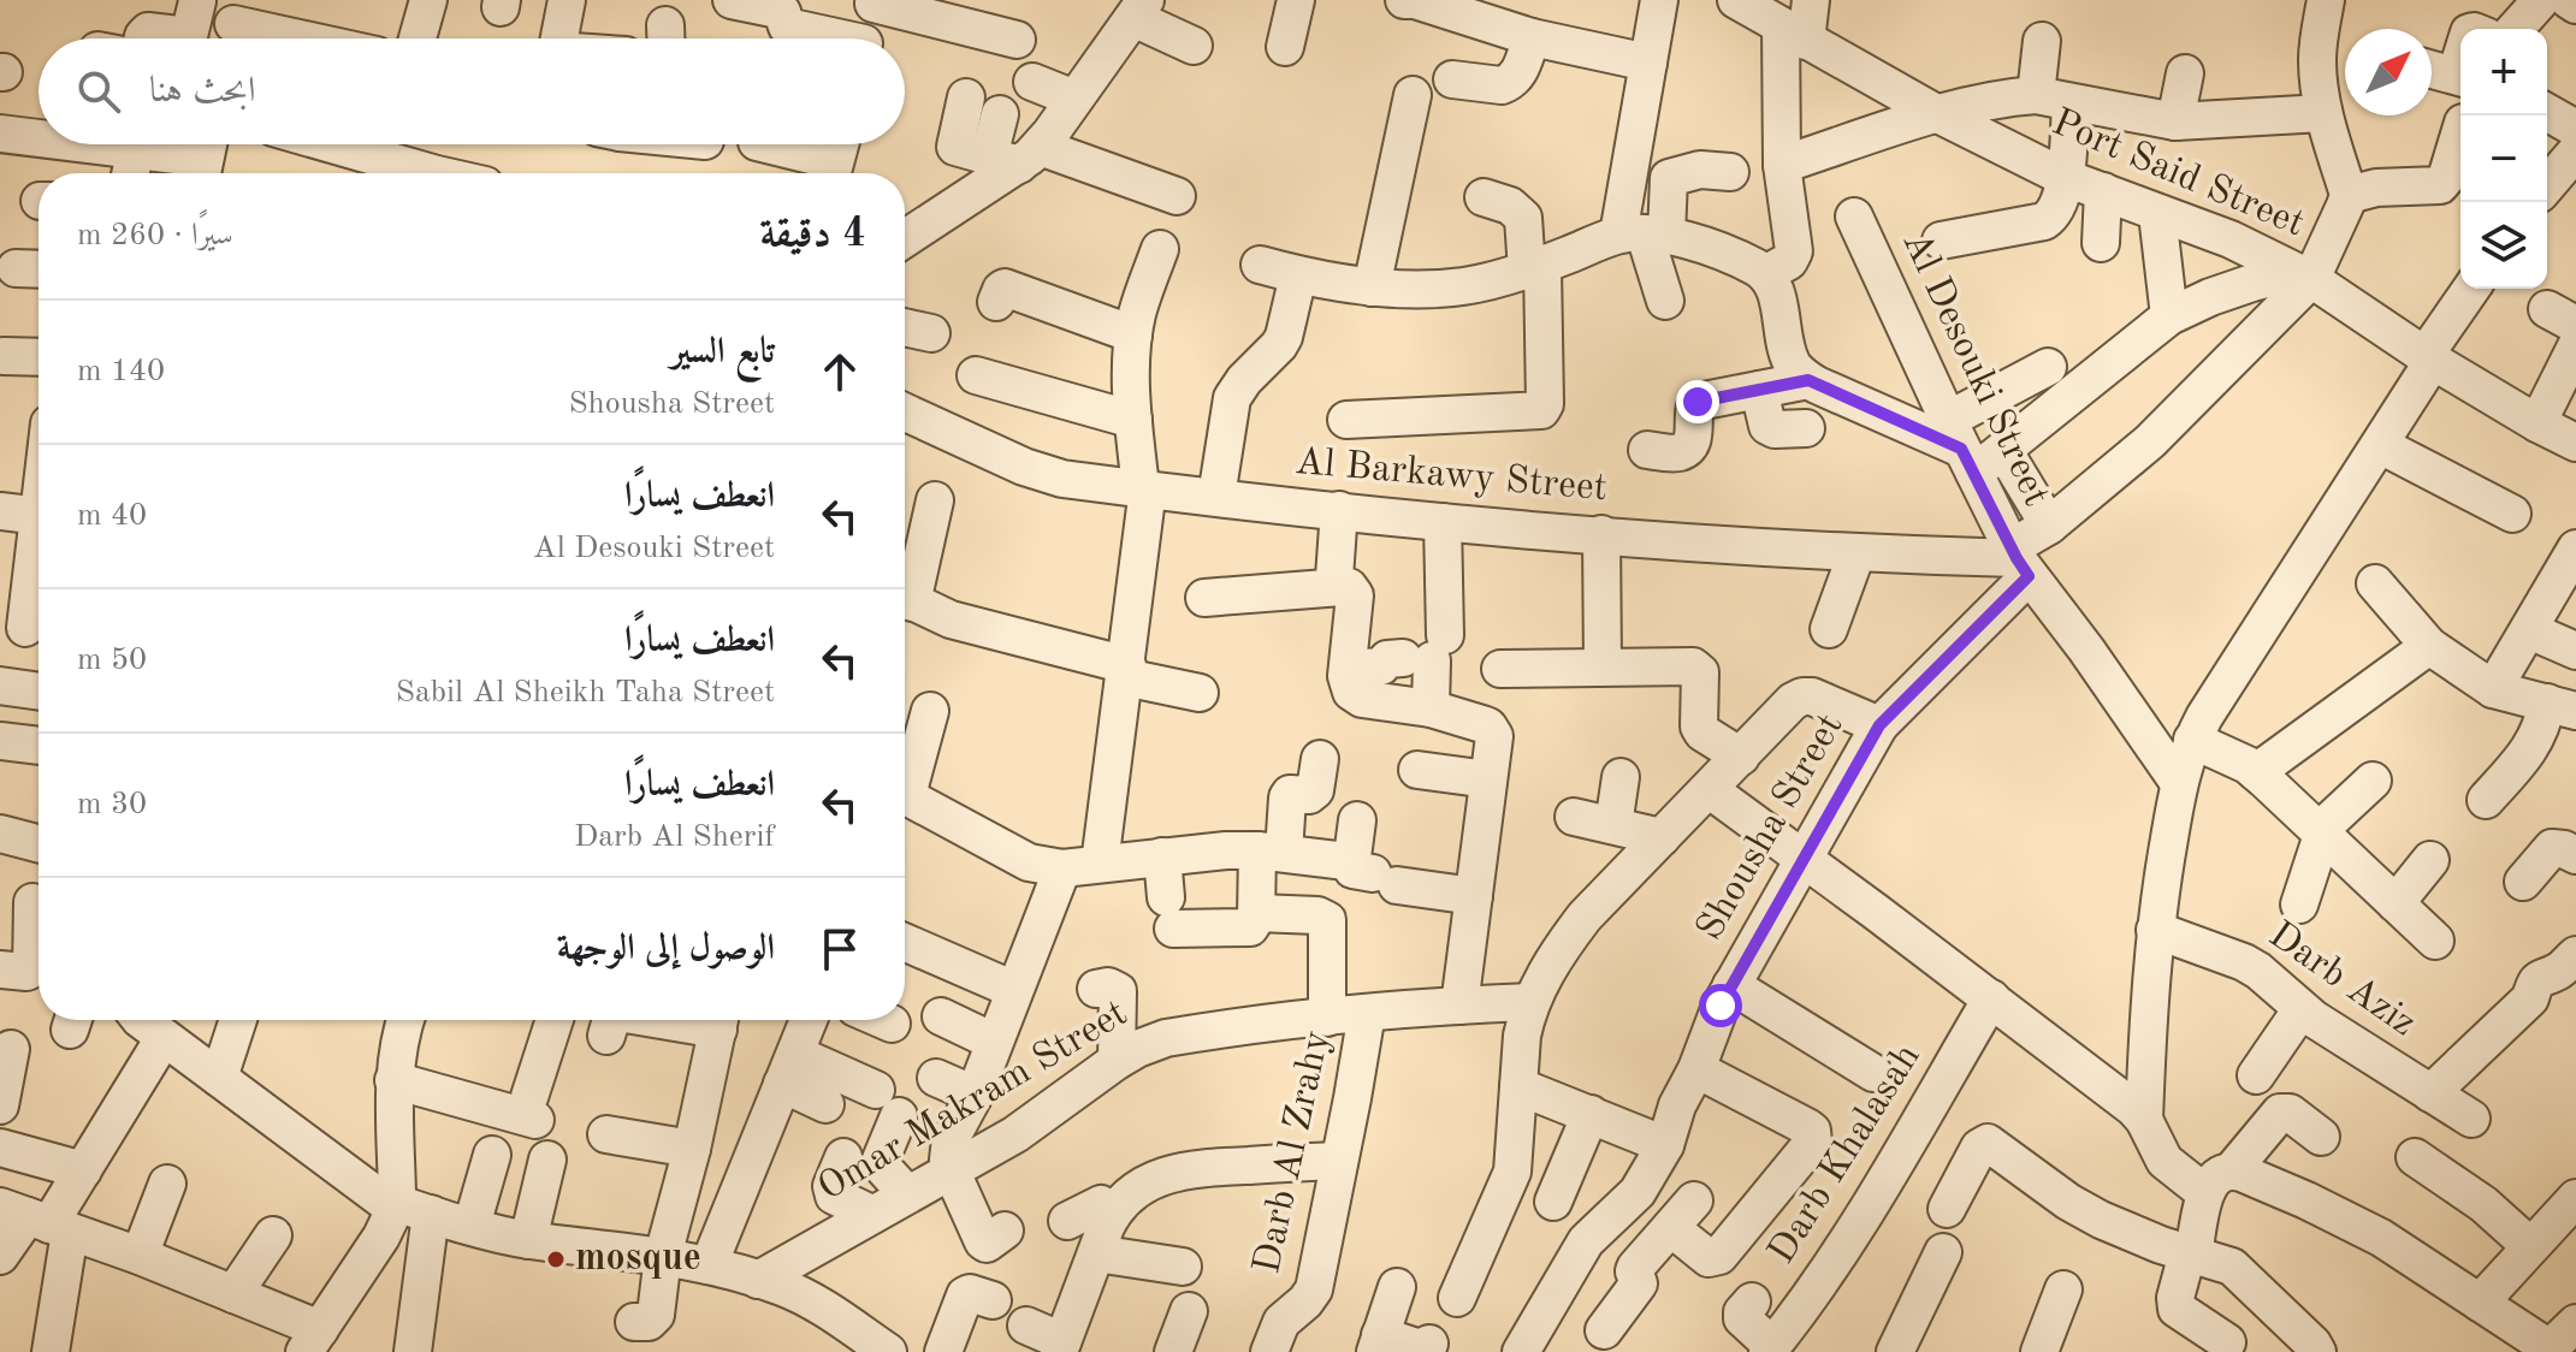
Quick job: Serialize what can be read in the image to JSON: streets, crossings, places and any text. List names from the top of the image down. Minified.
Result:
{"streets":{"street":["Port Said Street","Al Desouki Street","Al Barkawy Street","Shousha Street","Darb Aziz","Omar Makram Street","Darb Al Zrahy","Darb Khalasah"]},"crossings":[["Port Said Street","Shousha Street"],["Al Desouki Street","Al Barkawy Street"],["Al Desouki Street","Shousha Street"],["Al Barkawy Street","Shousha Street"],["Omar Makram Street","Darb Al Zrahy"]],"places":["mosque"],"north":"top right","page":{"map_buttons":["+","−"],"search":"ابحث هنا","heading":["4 دقيقة","سيرًا · 260 m"],"list":[["تابع السير","Shousha Street","140 m"],["انعطف يسارًا","Al Desouki Street","40 m"],["انعطف يسارًا","Sabil Al Sheikh Taha Street","50 m"],["انعطف يسارًا","Darb Al Sherif","30 m"],"الوصول إلى الوجهة"]}}
